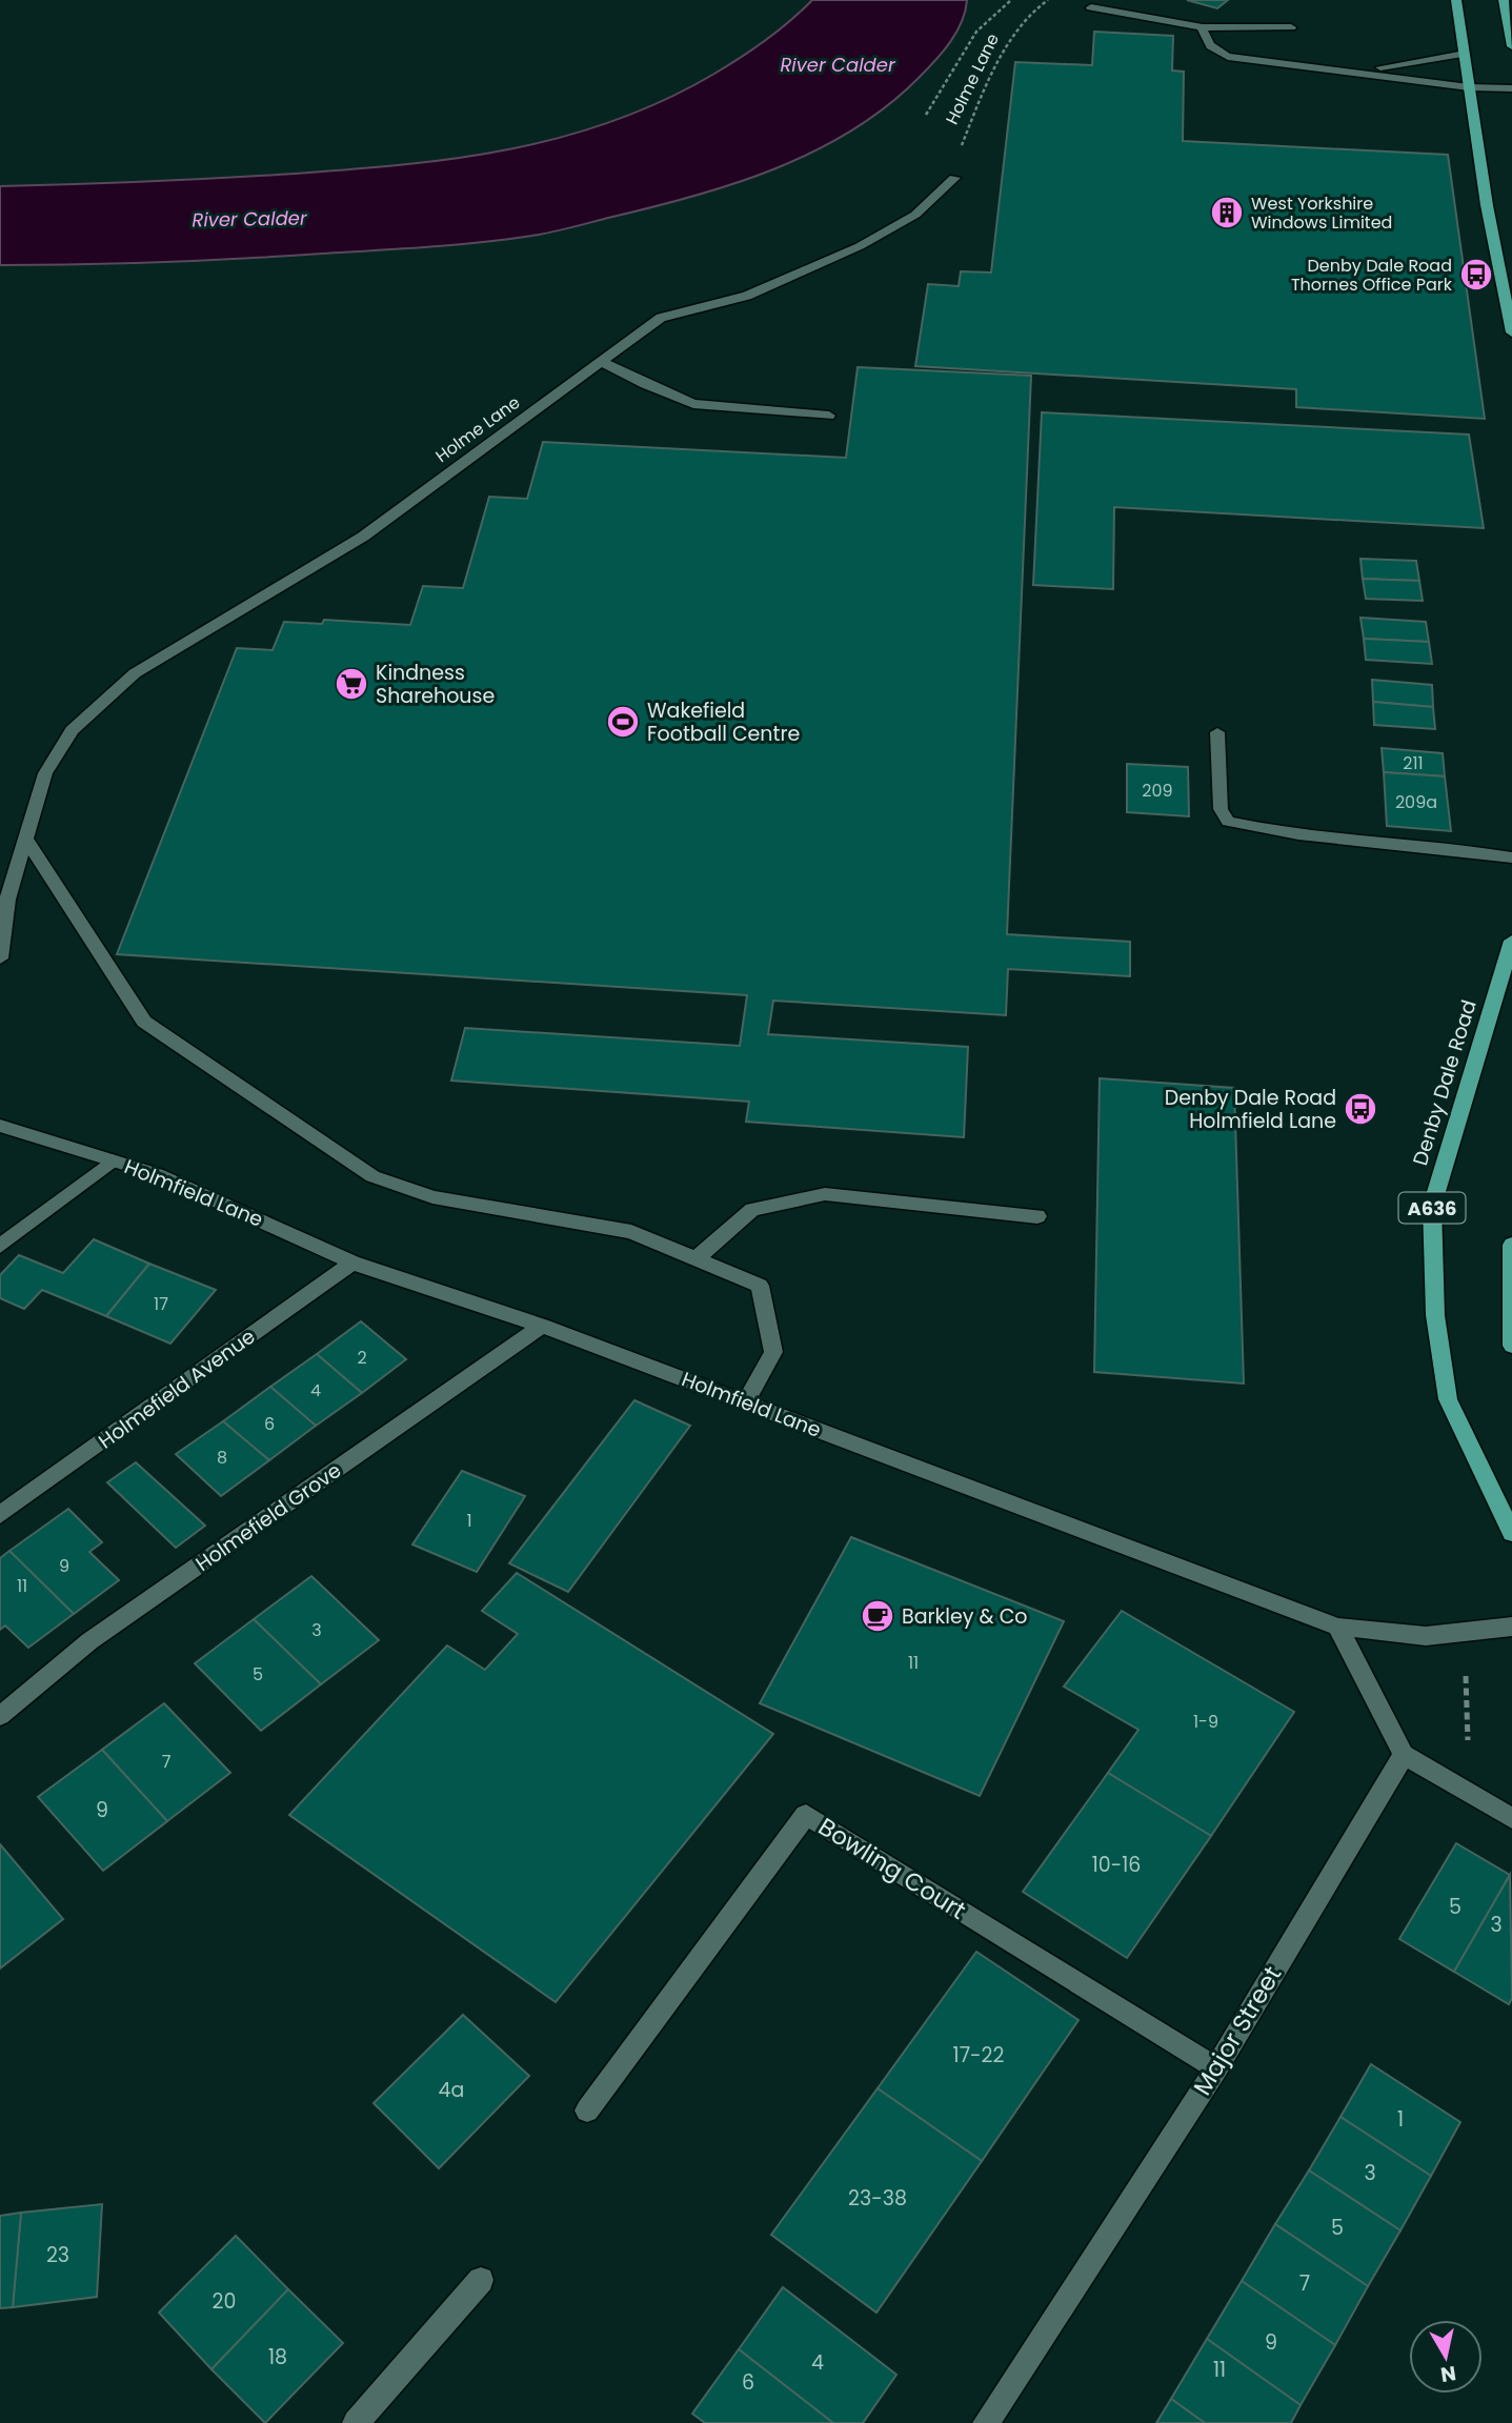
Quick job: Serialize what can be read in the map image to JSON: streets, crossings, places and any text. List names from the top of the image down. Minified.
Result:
{"streets":{"main road":["Denby Dale Road","A636"],"street":["Holme Lane","Holmfield Lane","Holmefield Avenue","Holmefield Grove","Bowling Court","Major Street"]},"crossings":[["Holmfield Lane","Holmefield Avenue"],["Holmfield Lane","Holmefield Grove"],["Bowling Court","Major Street"]],"water":["River Calder"],"places":{"building":["West Yorkshire Windows Limited"],"bus stop":["Denby Dale Road Thornes Office Park","Denby Dale Road Holmfield Lane"],"supermarket":["Kindness Sharehouse"],"sports":["Wakefield Football Centre"],"cafe":["Barkley & Co"]},"house_numbers":["211","209","209a","17","2","4","6","8","1","9","11","3","11","5","1-9","7","9","10-16","5","3","17-22","4a","1","3","23-38","5","23","7","20","9","18","4","11","6"],"north":"bottom"}
